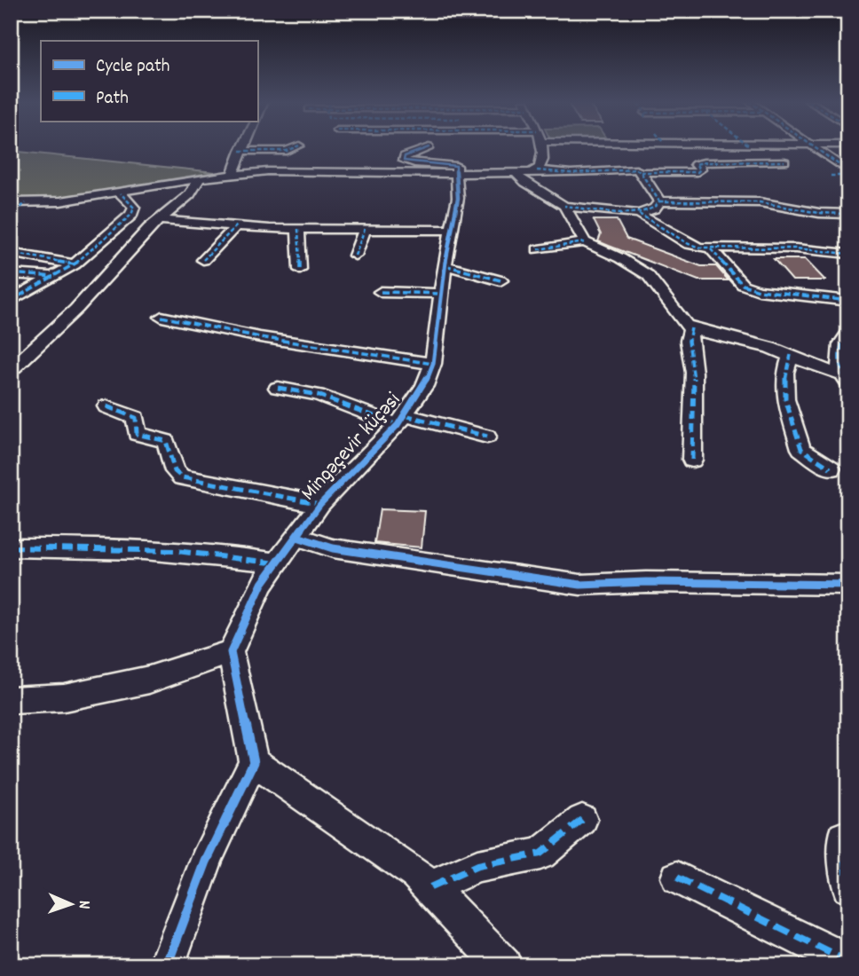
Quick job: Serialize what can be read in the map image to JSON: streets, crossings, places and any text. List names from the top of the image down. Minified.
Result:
{"streets":{"street":["Mingəçevir küçəsi"]},"legend":["Cycle path","Path"],"north":"right"}
